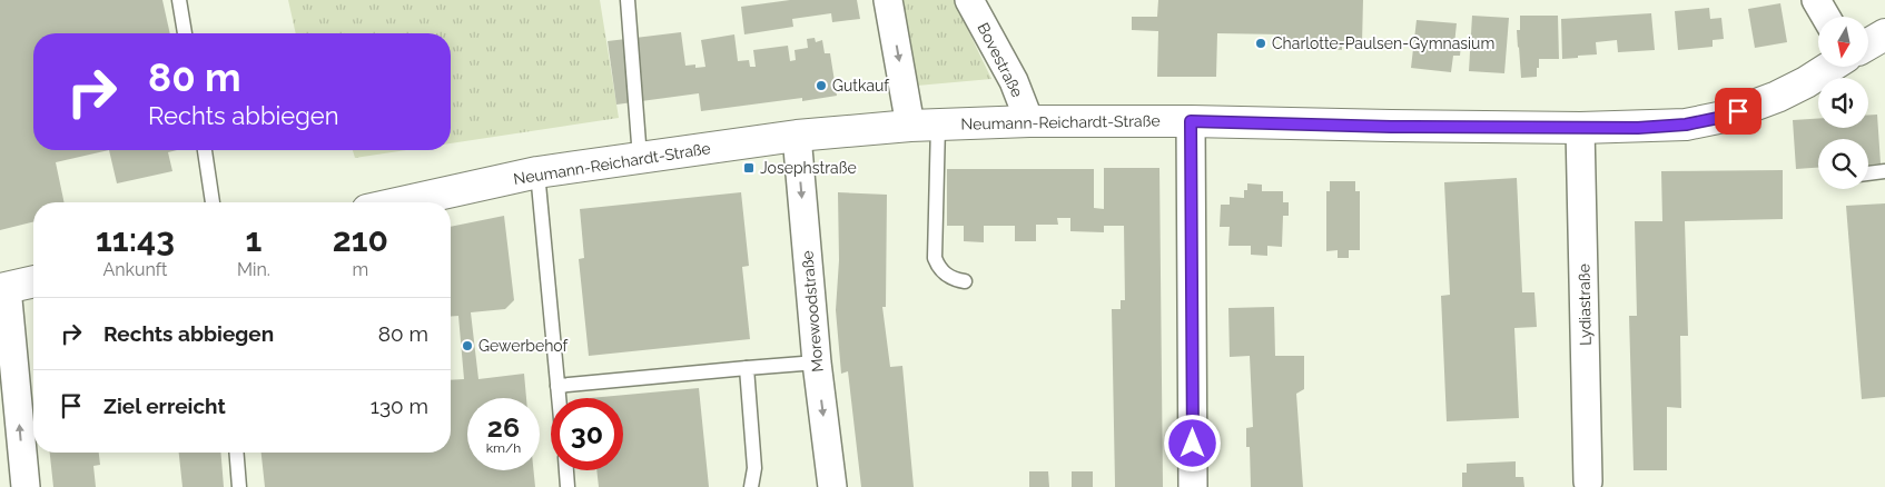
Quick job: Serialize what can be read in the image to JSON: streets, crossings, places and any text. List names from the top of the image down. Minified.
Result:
{"streets":{"street":["Bovestraße","Neumann-Reichardt-Straße","Lydiastraße","Morewoodstraße"]},"crossings":[["Bovestraße","Neumann-Reichardt-Straße"],["Neumann-Reichardt-Straße","Lydiastraße"],["Neumann-Reichardt-Straße","Morewoodstraße"]],"one_way":["Morewoodstraße"],"places":{"other":["Charlotte-Paulsen-Gymnasium","Gutkauf","Gewerbehof"],"transit":["Josephstraße"]},"north":"bottom","page":{"turn":["80 m","Rechts abbiegen"],"eta":["11:43","Ankunft","1","Min.","210","m"],"list":[{"name":"Rechts abbiegen","value":"80 m"},{"name":"Ziel erreicht","value":"130 m"}],"speed":"26 km/h","limit":"30"}}
